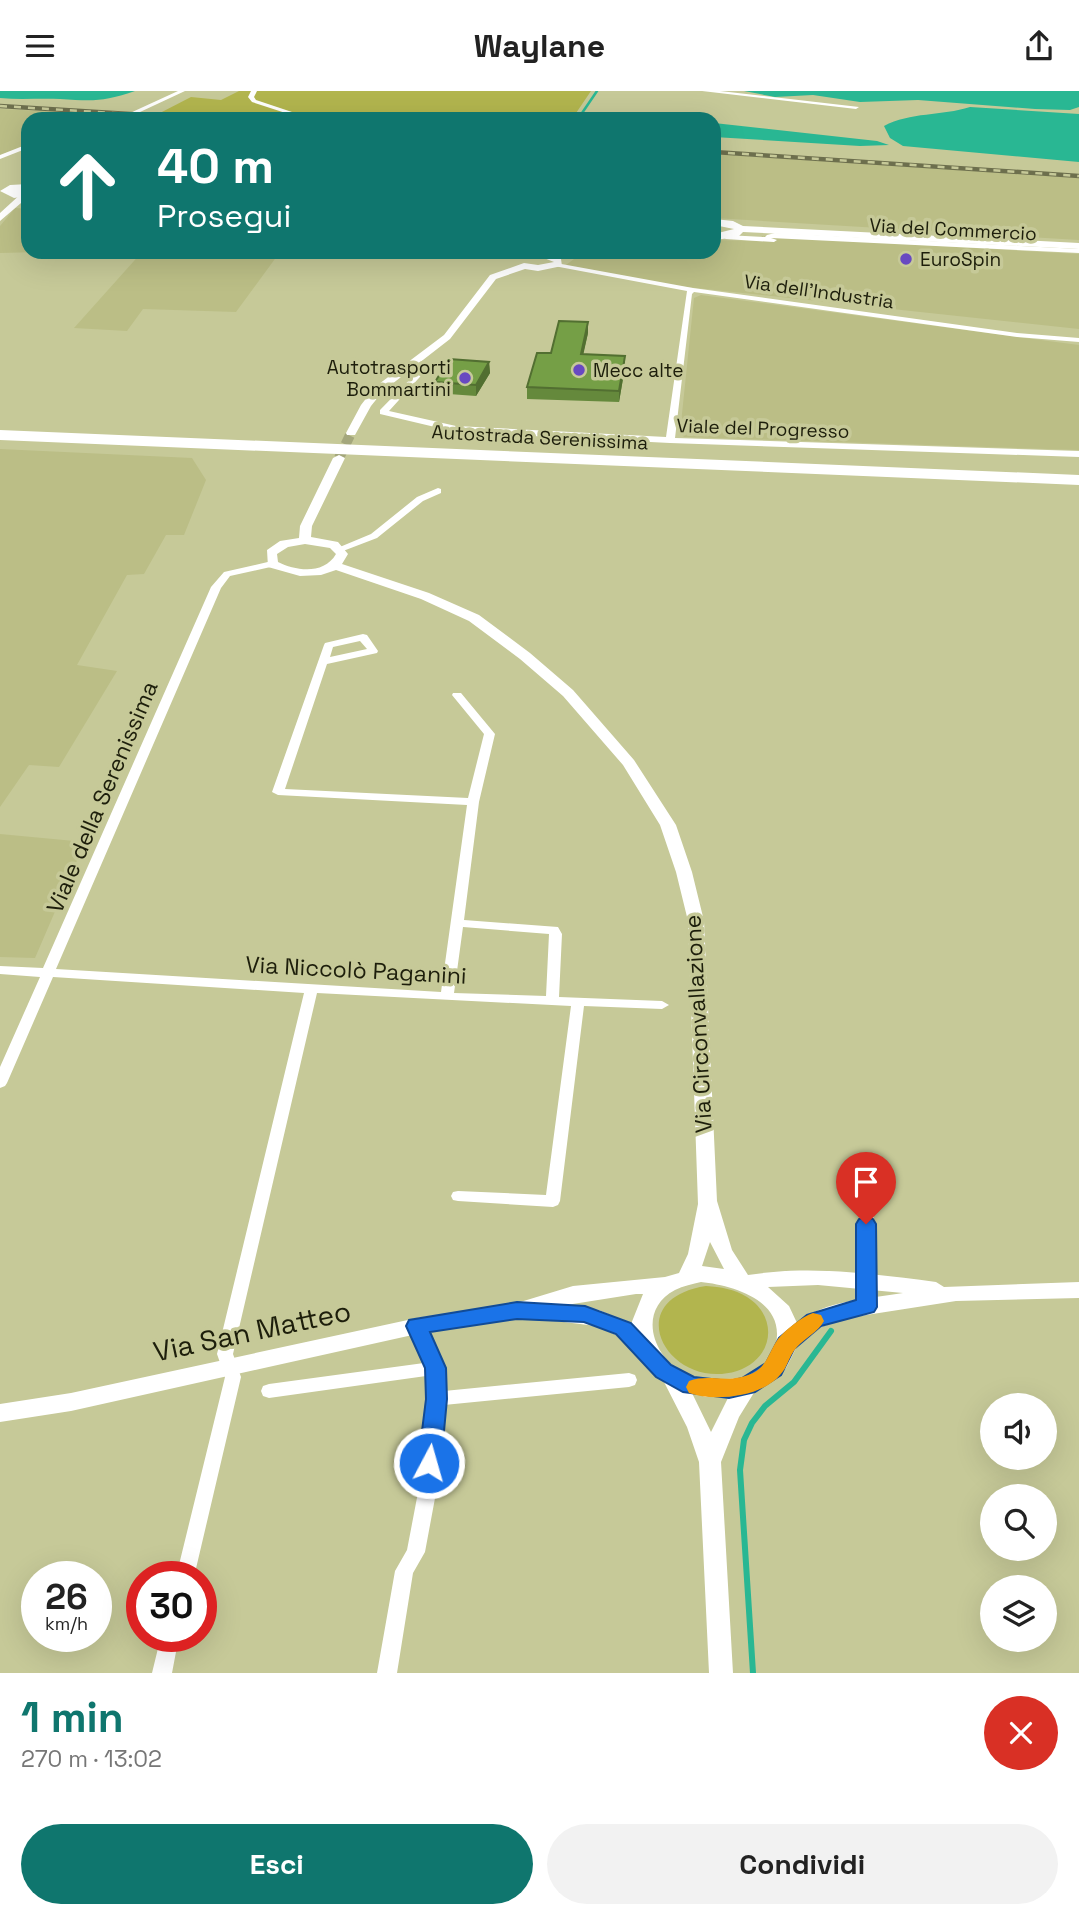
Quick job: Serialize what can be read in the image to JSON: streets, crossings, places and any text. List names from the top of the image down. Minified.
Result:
{"streets":{"highway":["Autostrada Serenissima"],"street":["Via del Commercio","Via dell'Industria","Viale del Progresso","Viale della Serenissima","Via Niccolò Paganini","Via Circonvallazione","Via San Matteo"]},"crossings":[["Viale della Serenissima","Via Niccolò Paganini"],["Via Circonvallazione","Via San Matteo"]],"places":["EuroSpin","Mecc alte","Autotrasporti Bommartini"],"page":{"header":"Waylane","turn":["40 m","Prosegui"],"speed":"26 km/h","limit":"30","heading":["1 min","270 m · 13:02"],"buttons":["Esci","Condividi"]}}
